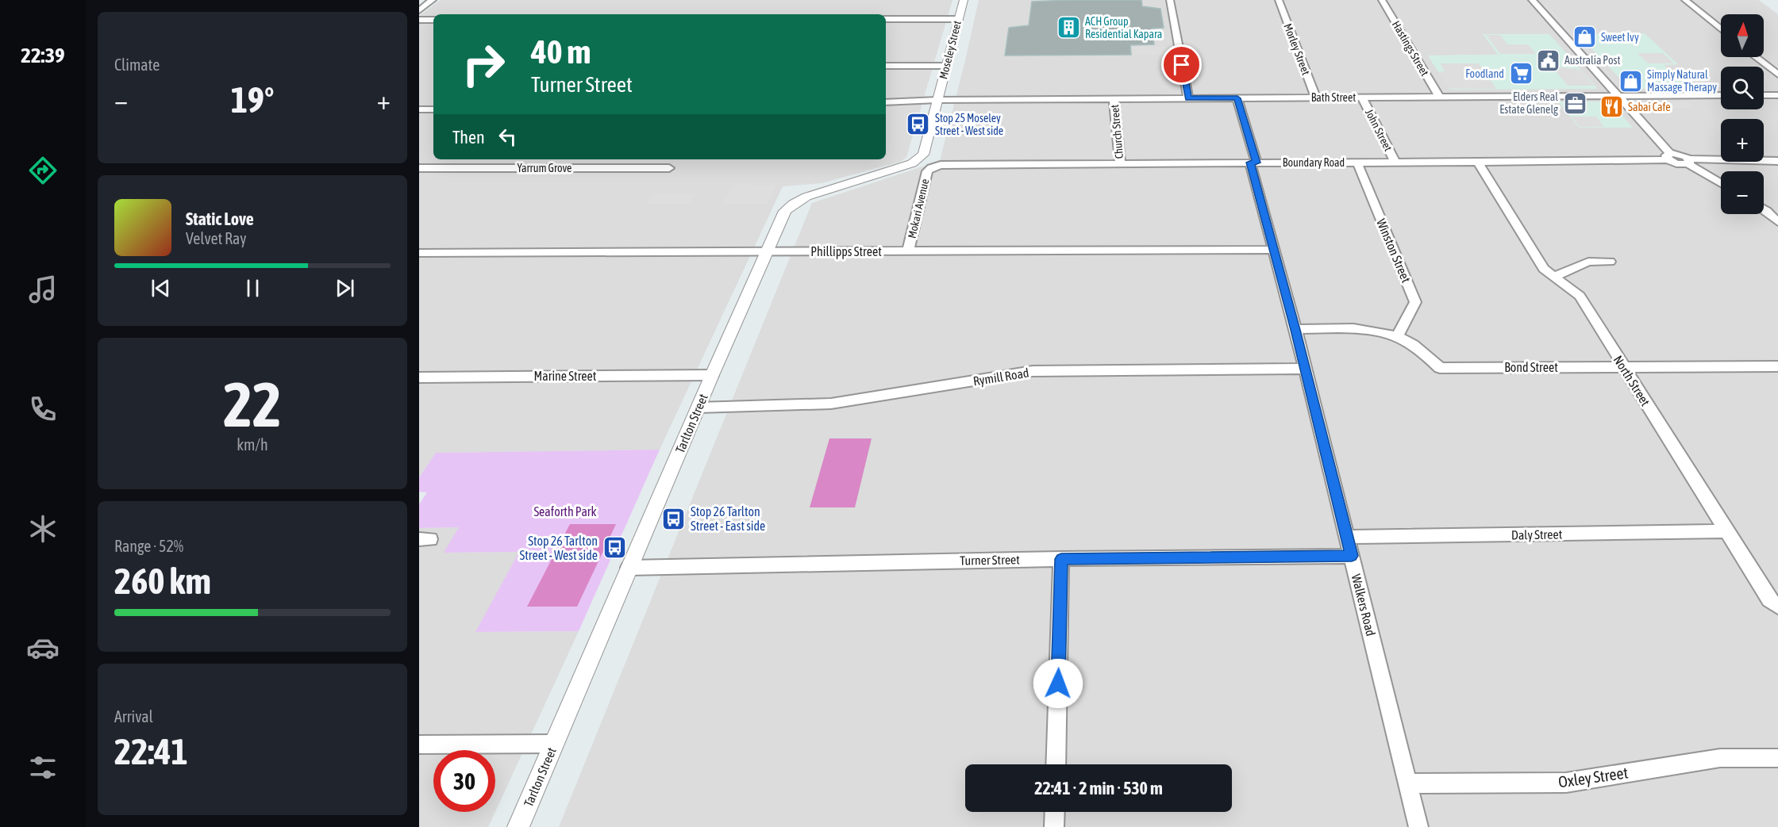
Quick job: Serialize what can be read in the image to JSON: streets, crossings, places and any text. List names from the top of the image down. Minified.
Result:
{"streets":{"street":["Hastings Street","Morley Street","Moseley Street","Bath Street","John Street","Church Street","Boundary Road","Yarrum Grove","Mokari Avenue","Winston Street","Phillipps Street","Bond Street","Marine Street","Rymill Road","North Street","Tarlton Street","Daly Street","Turner Street","Walkers Road","Oxley Street"]},"crossings":[["Hastings Street","Bath Street"],["Morley Street","Bath Street"],["Moseley Street","Bath Street"],["Moseley Street","Tarlton Street"],["Bath Street","John Street"],["Bath Street","Church Street"],["Bath Street","Tarlton Street"],["Bath Street","Walkers Road"],["John Street","Boundary Road"],["Church Street","Boundary Road"],["Boundary Road","Mokari Avenue"],["Boundary Road","Winston Street"],["Boundary Road","North Street"],["Boundary Road","Walkers Road"],["Mokari Avenue","Phillipps Street"],["Winston Street","Bond Street"],["Phillipps Street","Tarlton Street"],["Phillipps Street","Walkers Road"],["Bond Street","North Street"],["Bond Street","Walkers Road"],["Marine Street","Tarlton Street"],["Rymill Road","Tarlton Street"],["Rymill Road","Walkers Road"],["North Street","Daly Street"],["Tarlton Street","Turner Street"],["Daly Street","Walkers Road"],["Turner Street","Walkers Road"],["Walkers Road","Oxley Street"]],"parks":["Seaforth Park"],"places":{"building":["ACH Group Residential Kapara"],"shop":["Sweet Ivy","Simply Natural Massage Therapy"],"public building":["Australia Post"],"supermarket":["Foodland"],"office":["Elders Real Estate Glenelg"],"restaurant":["Sabai Cafe"],"bus stop":["Stop 25 Moseley Street - West side","Stop 26 Tarlton Street - East side","Stop 26 Tarlton Street - West side"]},"north":"top","page":{"tabs":"22:39","tile":["Climate",["22","km/h"],["Range · 52%","260 km"],["Arrival","22:41"]],"map_buttons":["+","−"],"turn":["40 m","Turner Street"],"heat":["−","19°","+"],"then":"Then","song":["Static Love","Velvet Ray"],"limit":"30","trip":"22:41 · 2 min · 530 m"}}
